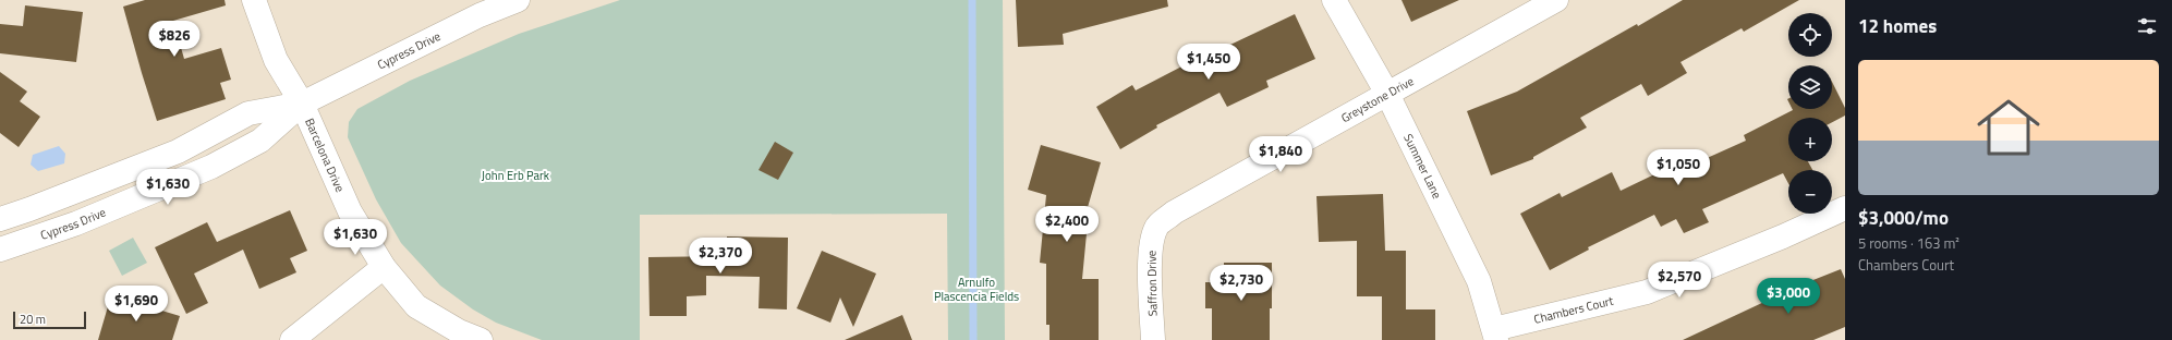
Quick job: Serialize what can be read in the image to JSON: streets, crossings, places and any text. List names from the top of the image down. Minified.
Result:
{"streets":{"street":["Cypress Drive","Greystone Drive","Barcelona Drive","Summer Lane","Saffron Drive","Chambers Court"]},"crossings":[["Cypress Drive","Barcelona Drive"],["Greystone Drive","Summer Lane"],["Greystone Drive","Saffron Drive"],["Summer Lane","Chambers Court"]],"parks":["John Erb Park","Arnulfo Plascencia Fields"],"scale_bar":"20 m","page":{"heading":"12 homes","map_buttons":["+","−"],"price":["$826","$1,450","$1,840","$1,050","$1,630","$2,400","$1,630","$2,370","$2,570","$2,730","$3,000","$1,690"],"list":[{"name":"$3,000/mo","note":"5 rooms · 163 m² · Chambers Court"}],"scale":"20 m"}}
